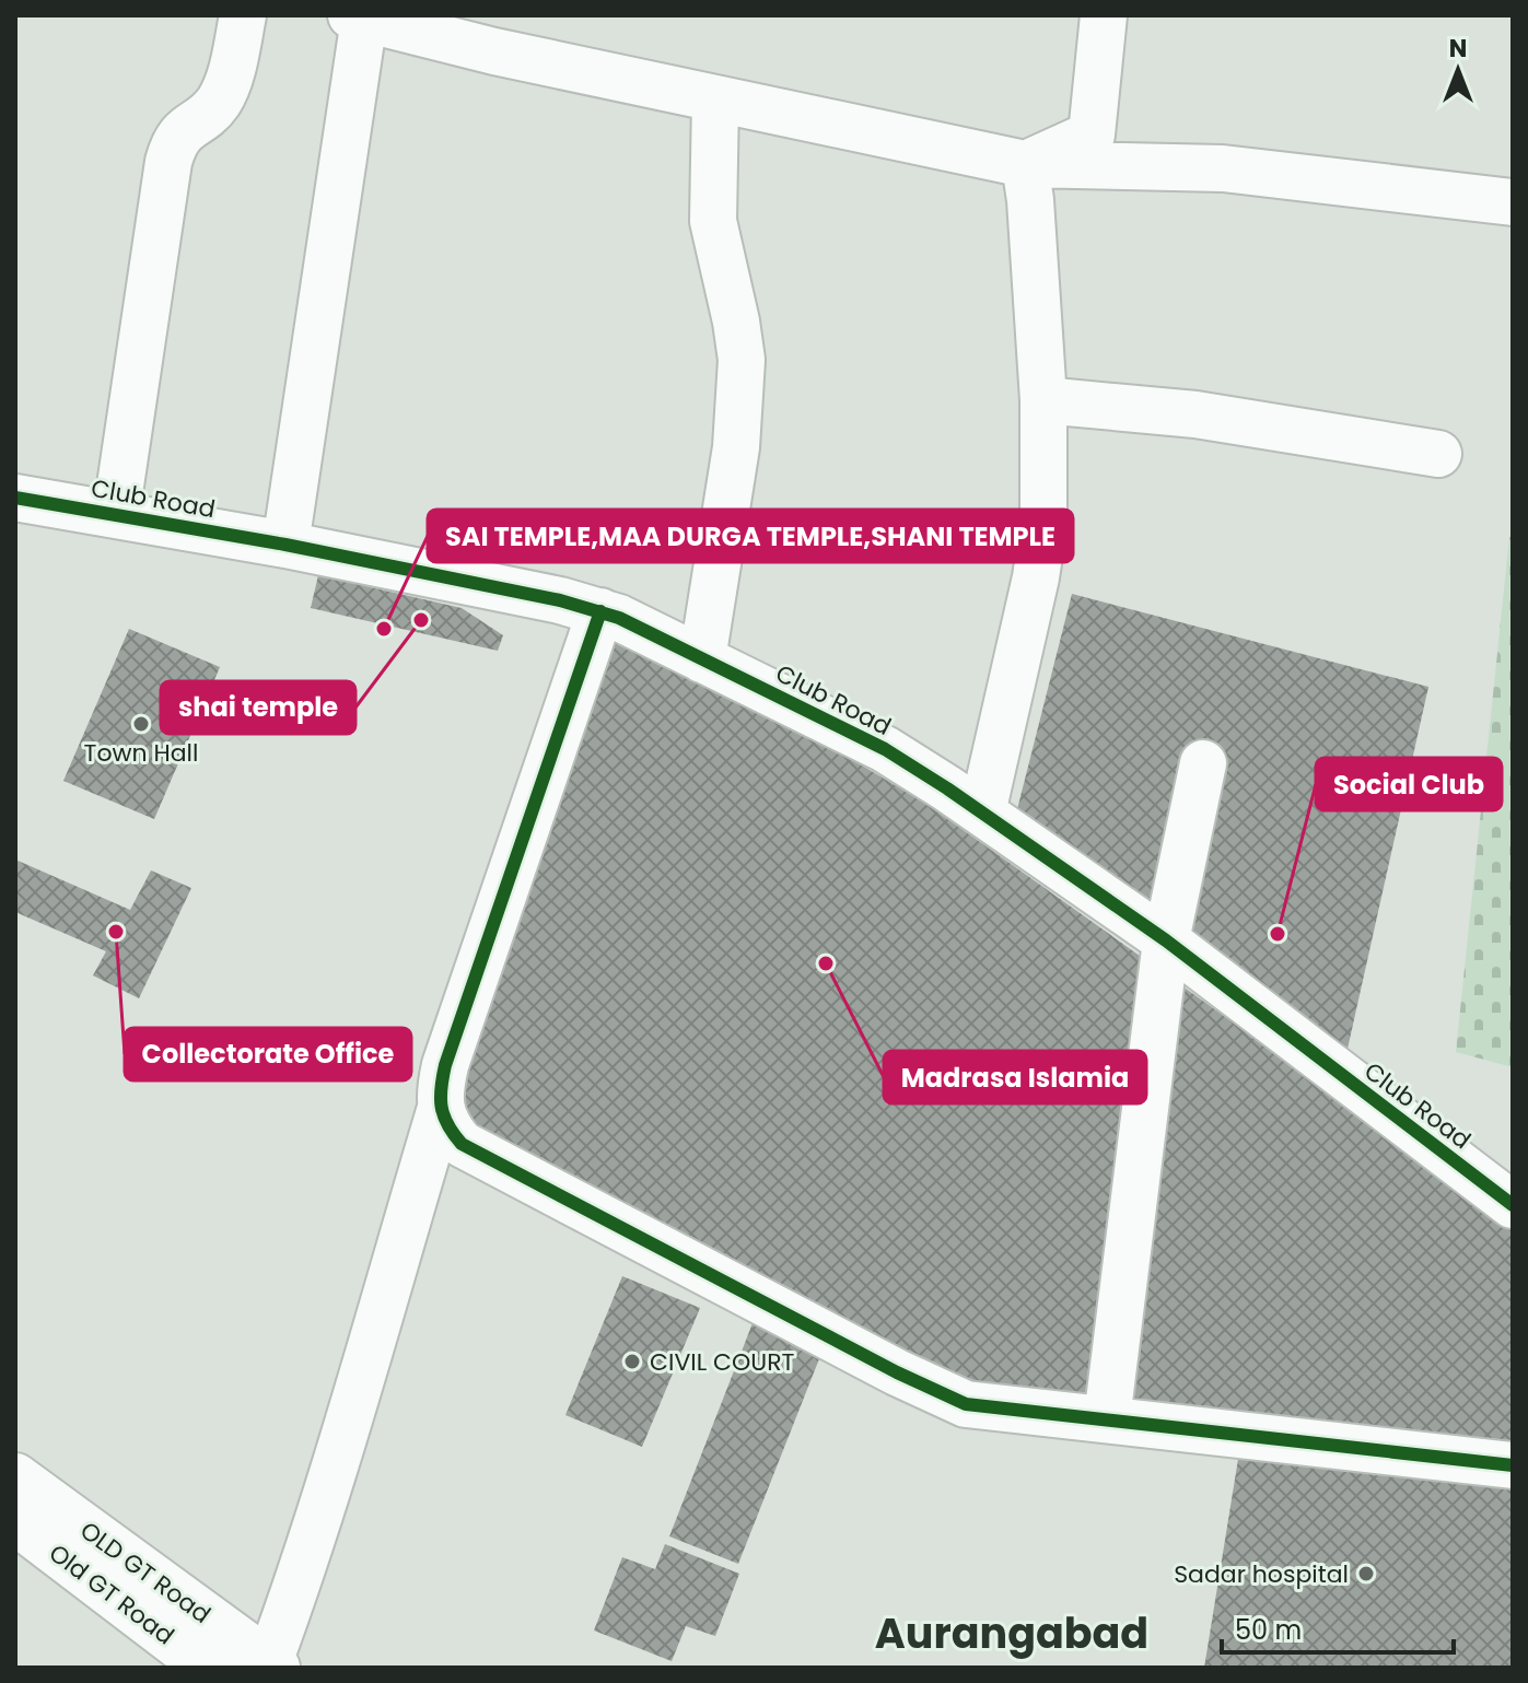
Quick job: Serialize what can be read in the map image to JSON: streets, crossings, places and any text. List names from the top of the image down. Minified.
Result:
{"streets":{"main road":["OLD GT Road","Old GT Road"],"street":["Club Road"]},"districts":["Aurangabad"],"places":["shai temple","SAI TEMPLE,MAA DURGA TEMPLE,SHANI TEMPLE","Town Hall","Collectorate Office","Social Club","Madrasa Islamia","CIVIL COURT","Sadar hospital"],"scale_bar":"50 m","north":"top"}
